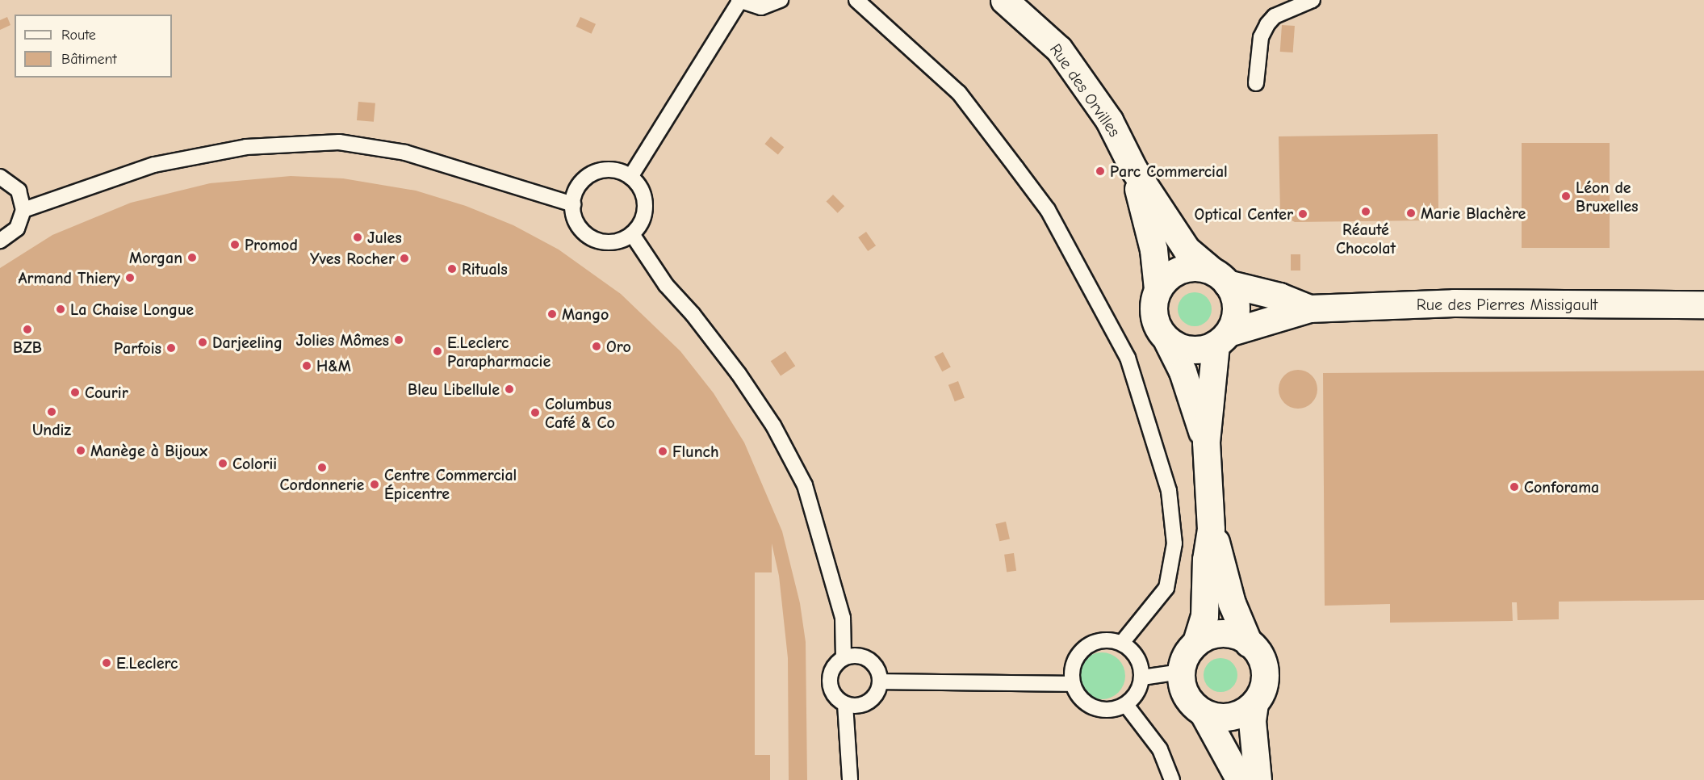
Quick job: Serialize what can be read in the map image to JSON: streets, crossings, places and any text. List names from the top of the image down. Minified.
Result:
{"streets":{"street":["Rue des Orvilles","Rue des Pierres Missigault"]},"crossings":[["Rue des Orvilles","Rue des Pierres Missigault"]],"places":["Parc Commercial","Léon de Bruxelles","Réauté Chocolat","Marie Blachère","Optical Center","Jules","Promod","Morgan","Yves Rocher","Rituals","Armand Thiery","La Chaise Longue","Mango","BZB","Jolies Mômes","Darjeeling","Oro","Parfois","E.Leclerc Parapharmacie","H&M","Bleu Libellule","Courir","Undiz","Columbus Café & Co","Manège à Bijoux","Flunch","Colorii","Cordonnerie","Centre Commercial Épicentre","Conforama","E.Leclerc"],"legend":["Route","Bâtiment"]}
